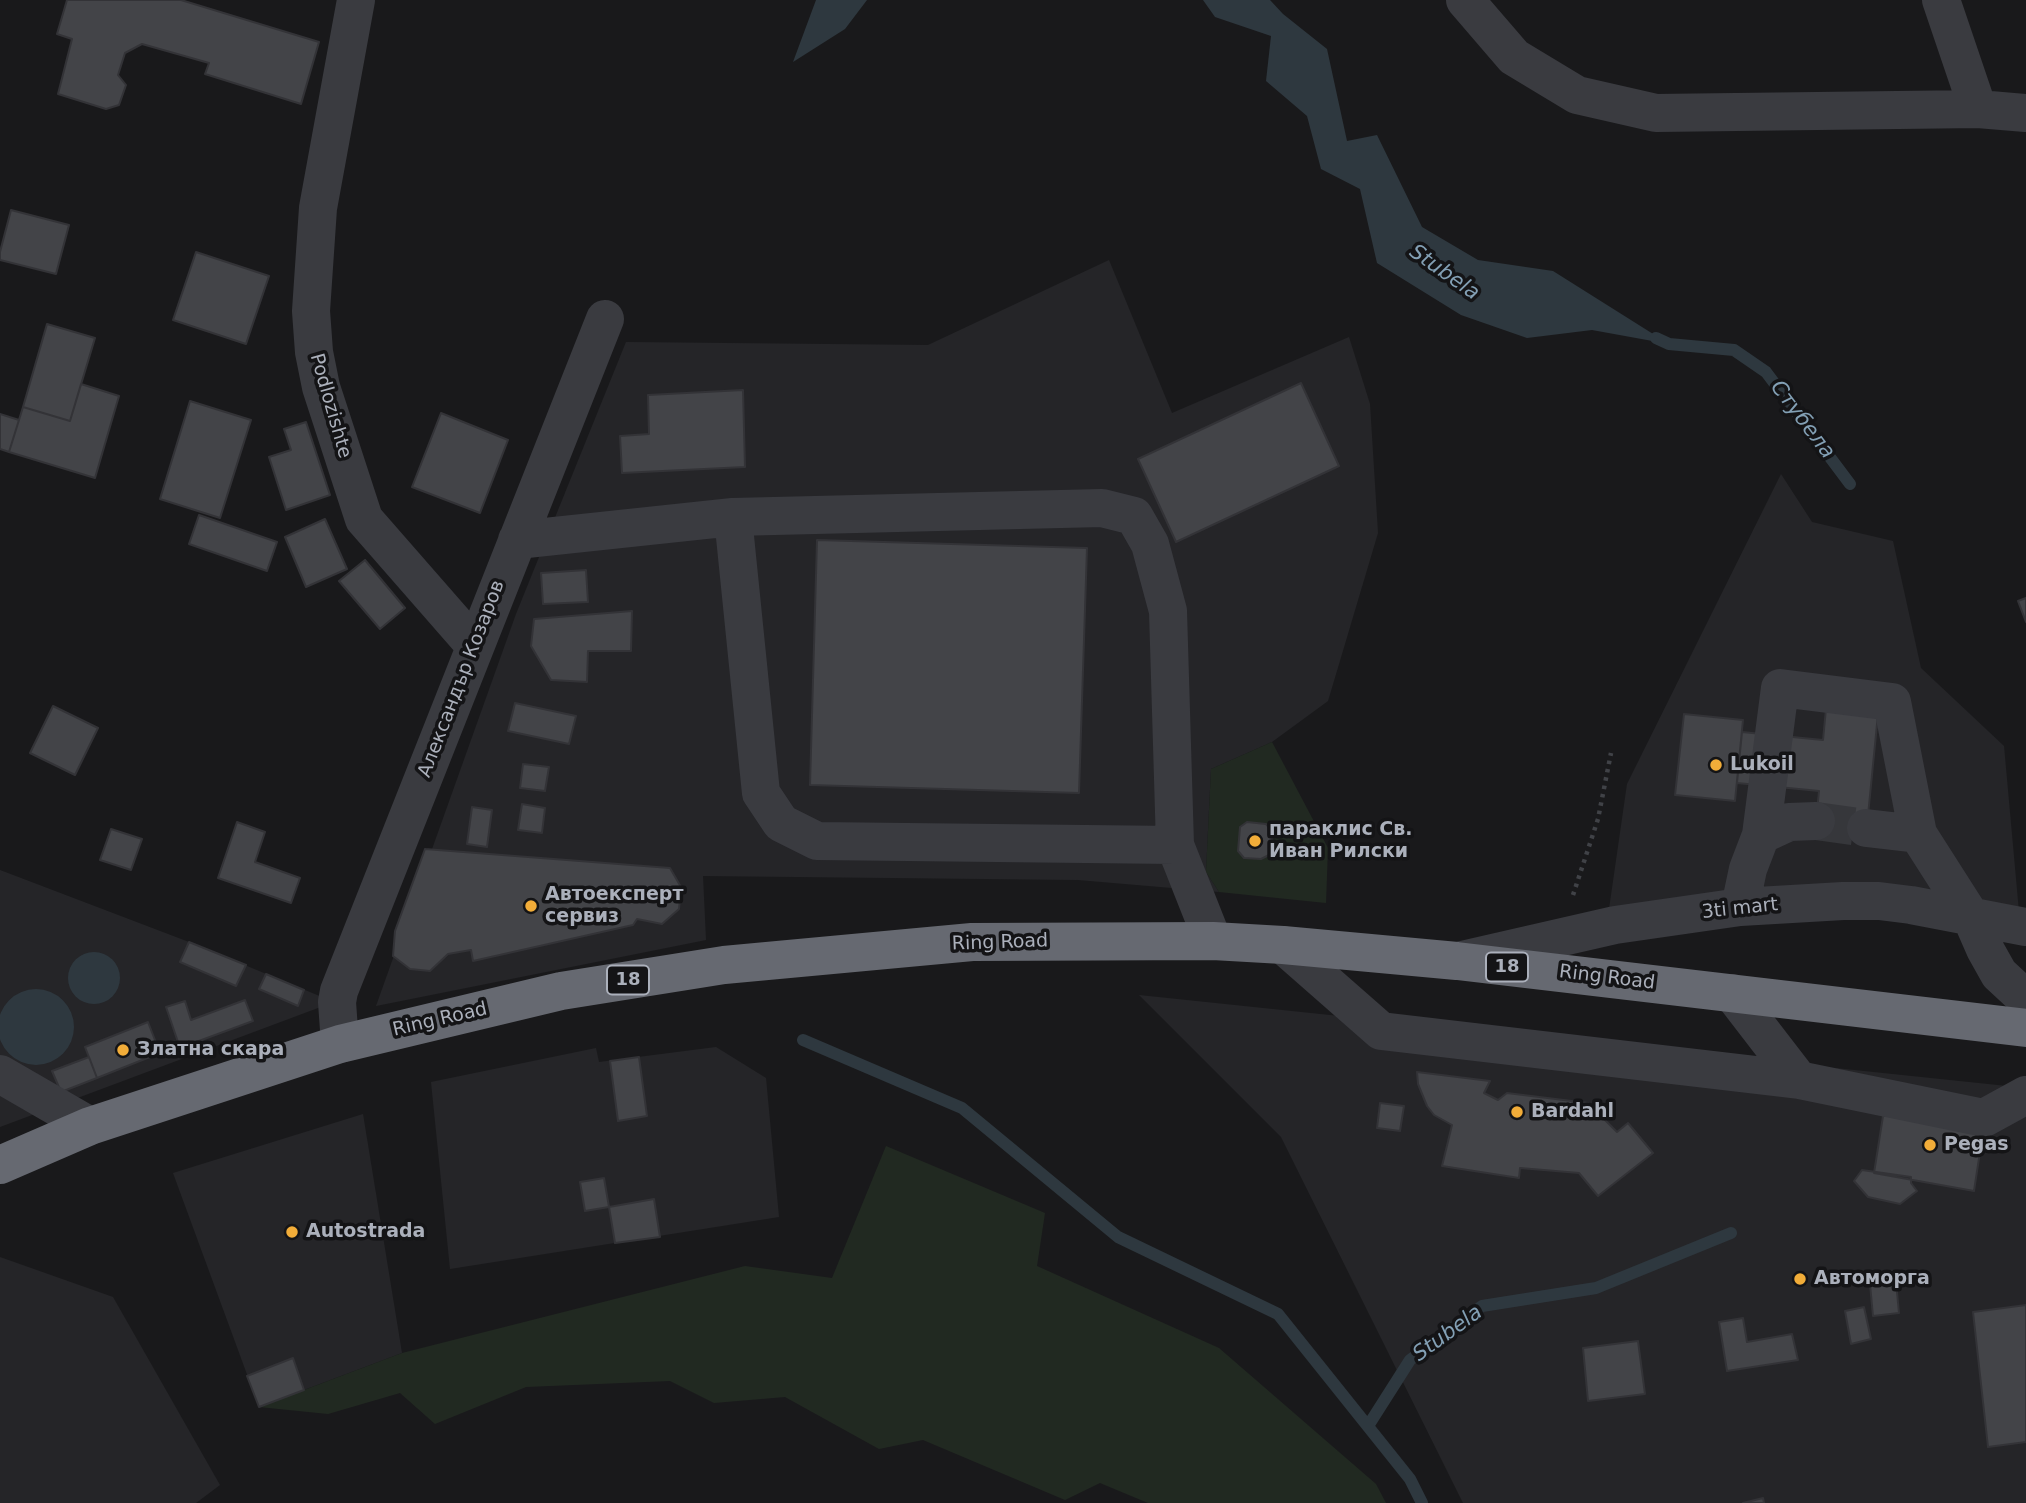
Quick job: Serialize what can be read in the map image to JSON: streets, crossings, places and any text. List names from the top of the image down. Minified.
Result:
{"streets":{"highway":["Ring Road","18"],"street":["Podlozishte","Александър Козаров","3ti mart"]},"crossings":[["Podlozishte","Александър Козаров"],["Александър Козаров","Ring Road"],["3ti mart","Ring Road"]],"water":["Stubela","Стубела"],"places":["Lukoil","параклис Св. Иван Рилски","Автоексперт сервиз","Златна скара","Bardahl","Pegas","Autostrada","Автоморга"]}
